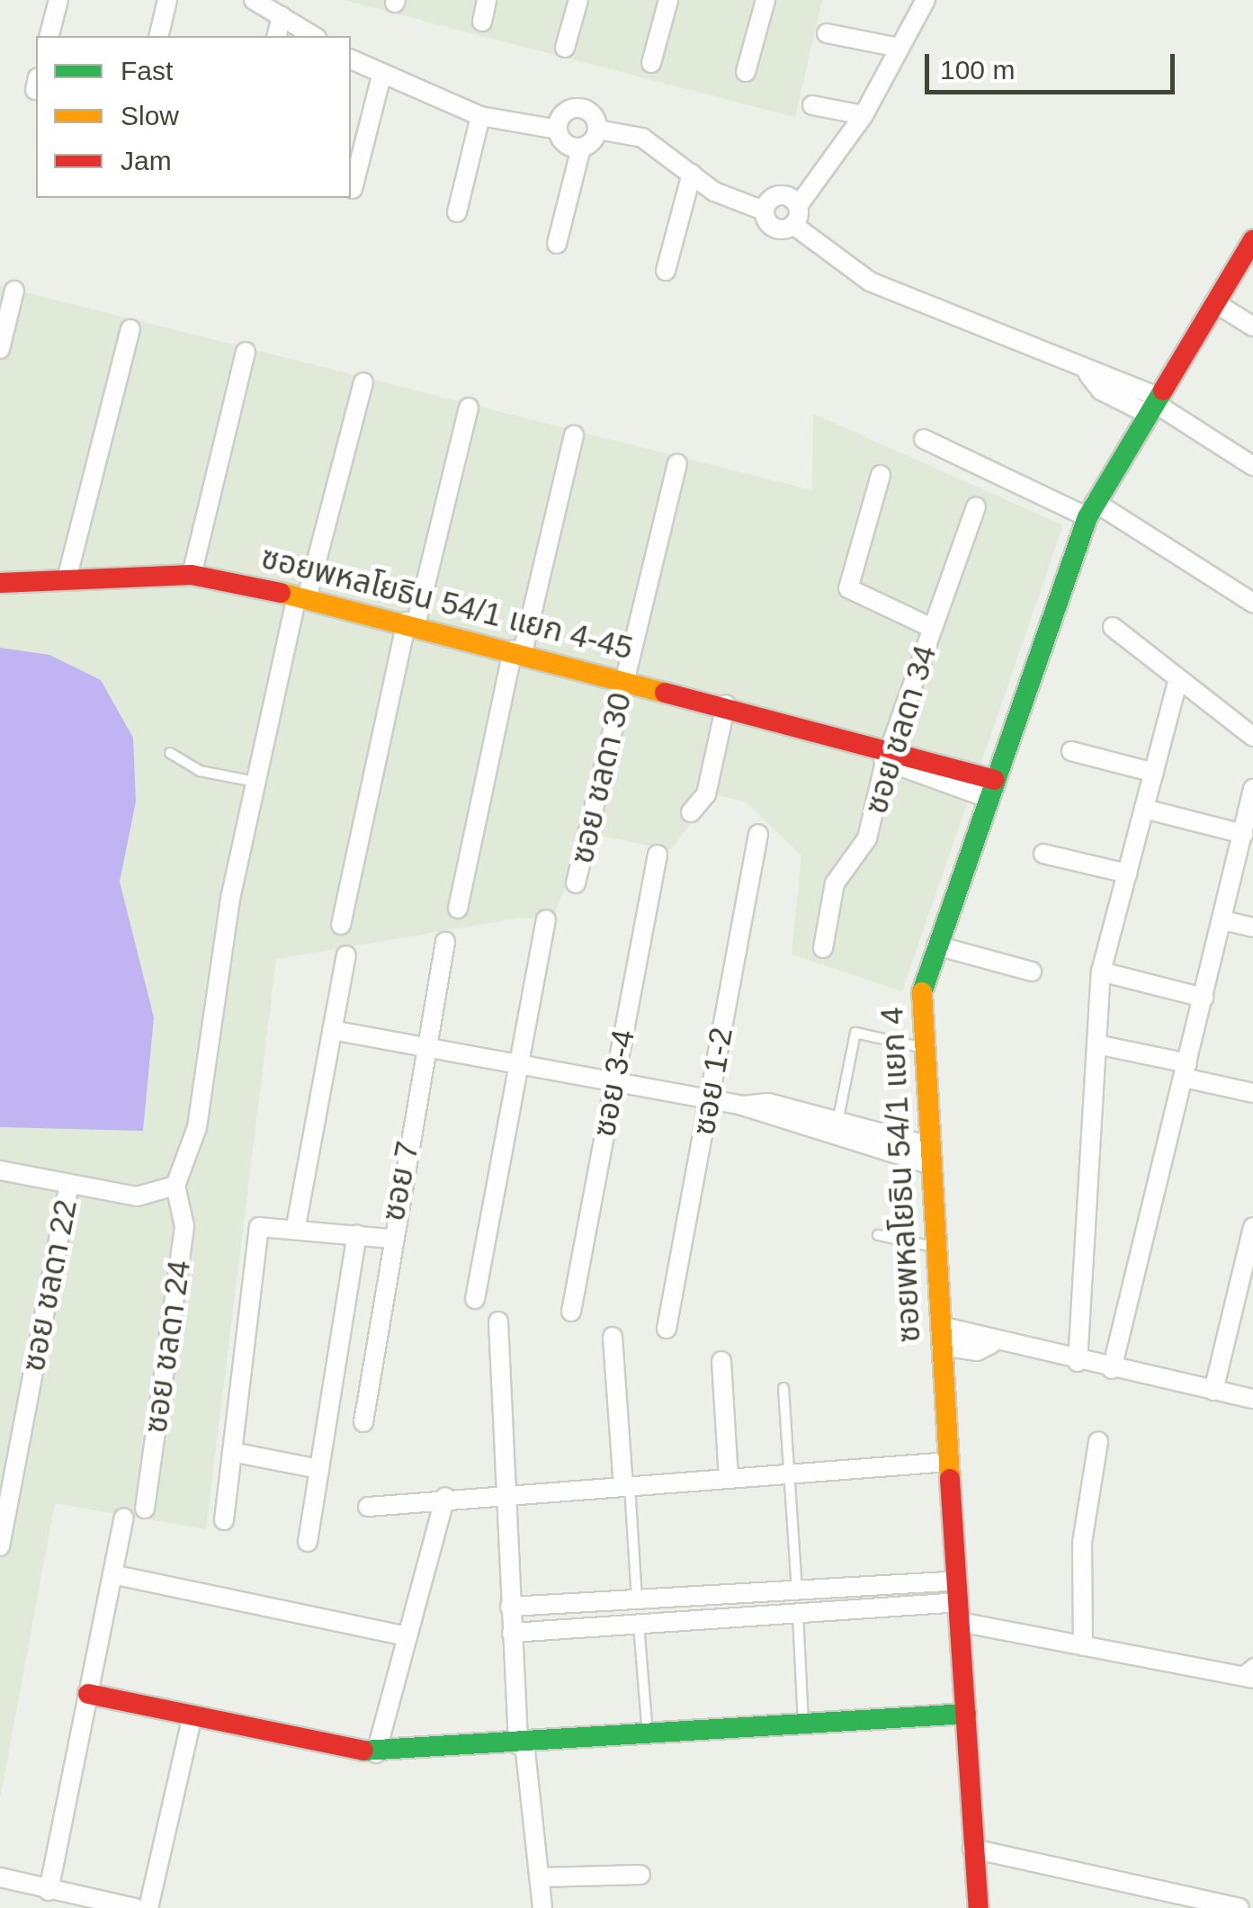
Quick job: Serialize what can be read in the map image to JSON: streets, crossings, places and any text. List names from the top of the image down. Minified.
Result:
{"streets":{"street":["ซอยพหลโยธิน 54/1 แยก 4-45","ซอย ชลดา 34","ซอย ชลดา 30","ซอย 1-2","ซอย 3-4","ซอยพหลโยธิน 54/1 แยก 4","ซอย 7","ซอย ชลดา 22","ซอย ชลดา 24"]},"crossings":[["ซอยพหลโยธิน 54/1 แยก 4-45","ซอย ชลดา 34"],["ซอยพหลโยธิน 54/1 แยก 4-45","ซอย ชลดา 30"],["ซอยพหลโยธิน 54/1 แยก 4-45","ซอยพหลโยธิน 54/1 แยก 4"]],"legend":["Fast","Slow","Jam"],"scale_bar":"100 m"}
